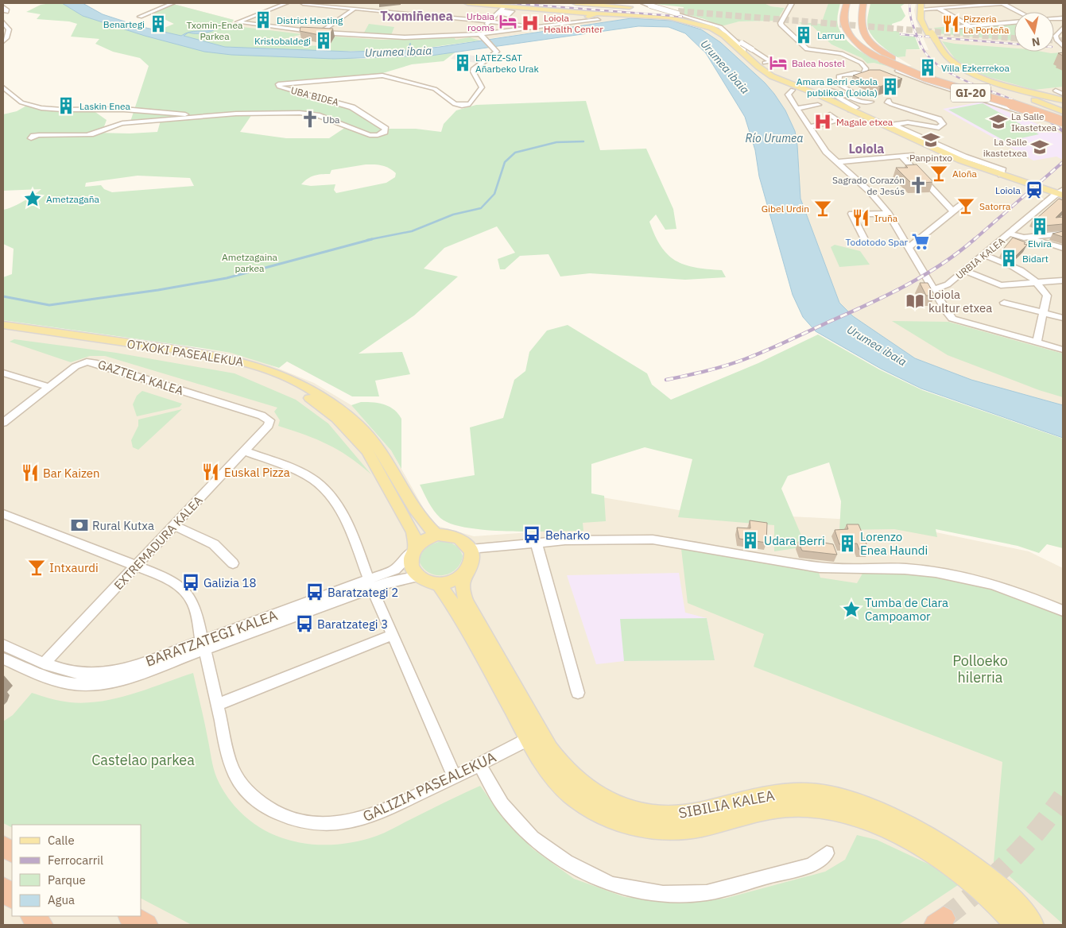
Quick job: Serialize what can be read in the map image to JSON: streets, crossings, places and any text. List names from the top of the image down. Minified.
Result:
{"streets":{"highway":["GI-20"],"main road":["OTXOKI PASEALEKUA","SIBILIA KALEA"],"street":["UBA BIDEA","URBIA KALEA","GAZTELA KALEA","EXTREMADURA KALEA","BARATZATEGI KALEA","GALIZIA PASEALEKUA"]},"crossings":[["OTXOKI PASEALEKUA","BARATZATEGI KALEA"],["OTXOKI PASEALEKUA","SIBILIA KALEA"],["GAZTELA KALEA","EXTREMADURA KALEA"],["EXTREMADURA KALEA","BARATZATEGI KALEA"],["EXTREMADURA KALEA","GALIZIA PASEALEKUA"],["BARATZATEGI KALEA","GALIZIA PASEALEKUA"],["BARATZATEGI KALEA","SIBILIA KALEA"],["GALIZIA PASEALEKUA","SIBILIA KALEA"]],"districts":["Txomiñenea","Loiola"],"water":["Urumea ibaia","Río Urumea"],"parks":["Txomin-Enea Parkea","Ametzagaina parkea","Polloeko hilerria","Castelao parkea"],"places":{"building":["District Heating","Benartegi","Larrun","Kristobaldegi","LATEZ-SAT Añarbeko Urak","Villa Ezkerrekoa","Amara Berri eskola publikoa (Loiola)","Laskin Enea","Elvira","Bidart","Udara Berri","Lorenzo Enea Haundi"],"hotel":["Urbaia rooms","Balea hostel"],"hospital":["Loiola Health Center","Magale etxea"],"restaurant":["Pizzeria La Porteña","Iruña","Euskal Pizza","Bar Kaizen"],"church":["Uba","Sagrado Corazón de Jesús"],"school or university":["La Salle Ikastetxea","Panpintxo","La Salle ikastetxea"],"bar":["Aloña","Satorra","Gibel Urdin","Intxaurdi"],"station":["Loiola"],"place":["Ametzagaña","Tumba de Clara Campoamor"],"supermarket":["Todotodo Spar"],"library":["Loiola kultur etxea"],"bank":["Rural Kutxa"],"bus stop":["Beharko","Galizia 18","Baratzategi 2","Baratzategi 3"]},"legend":["Calle","Ferrocarril","Parque","Agua"],"north":"bottom"}
